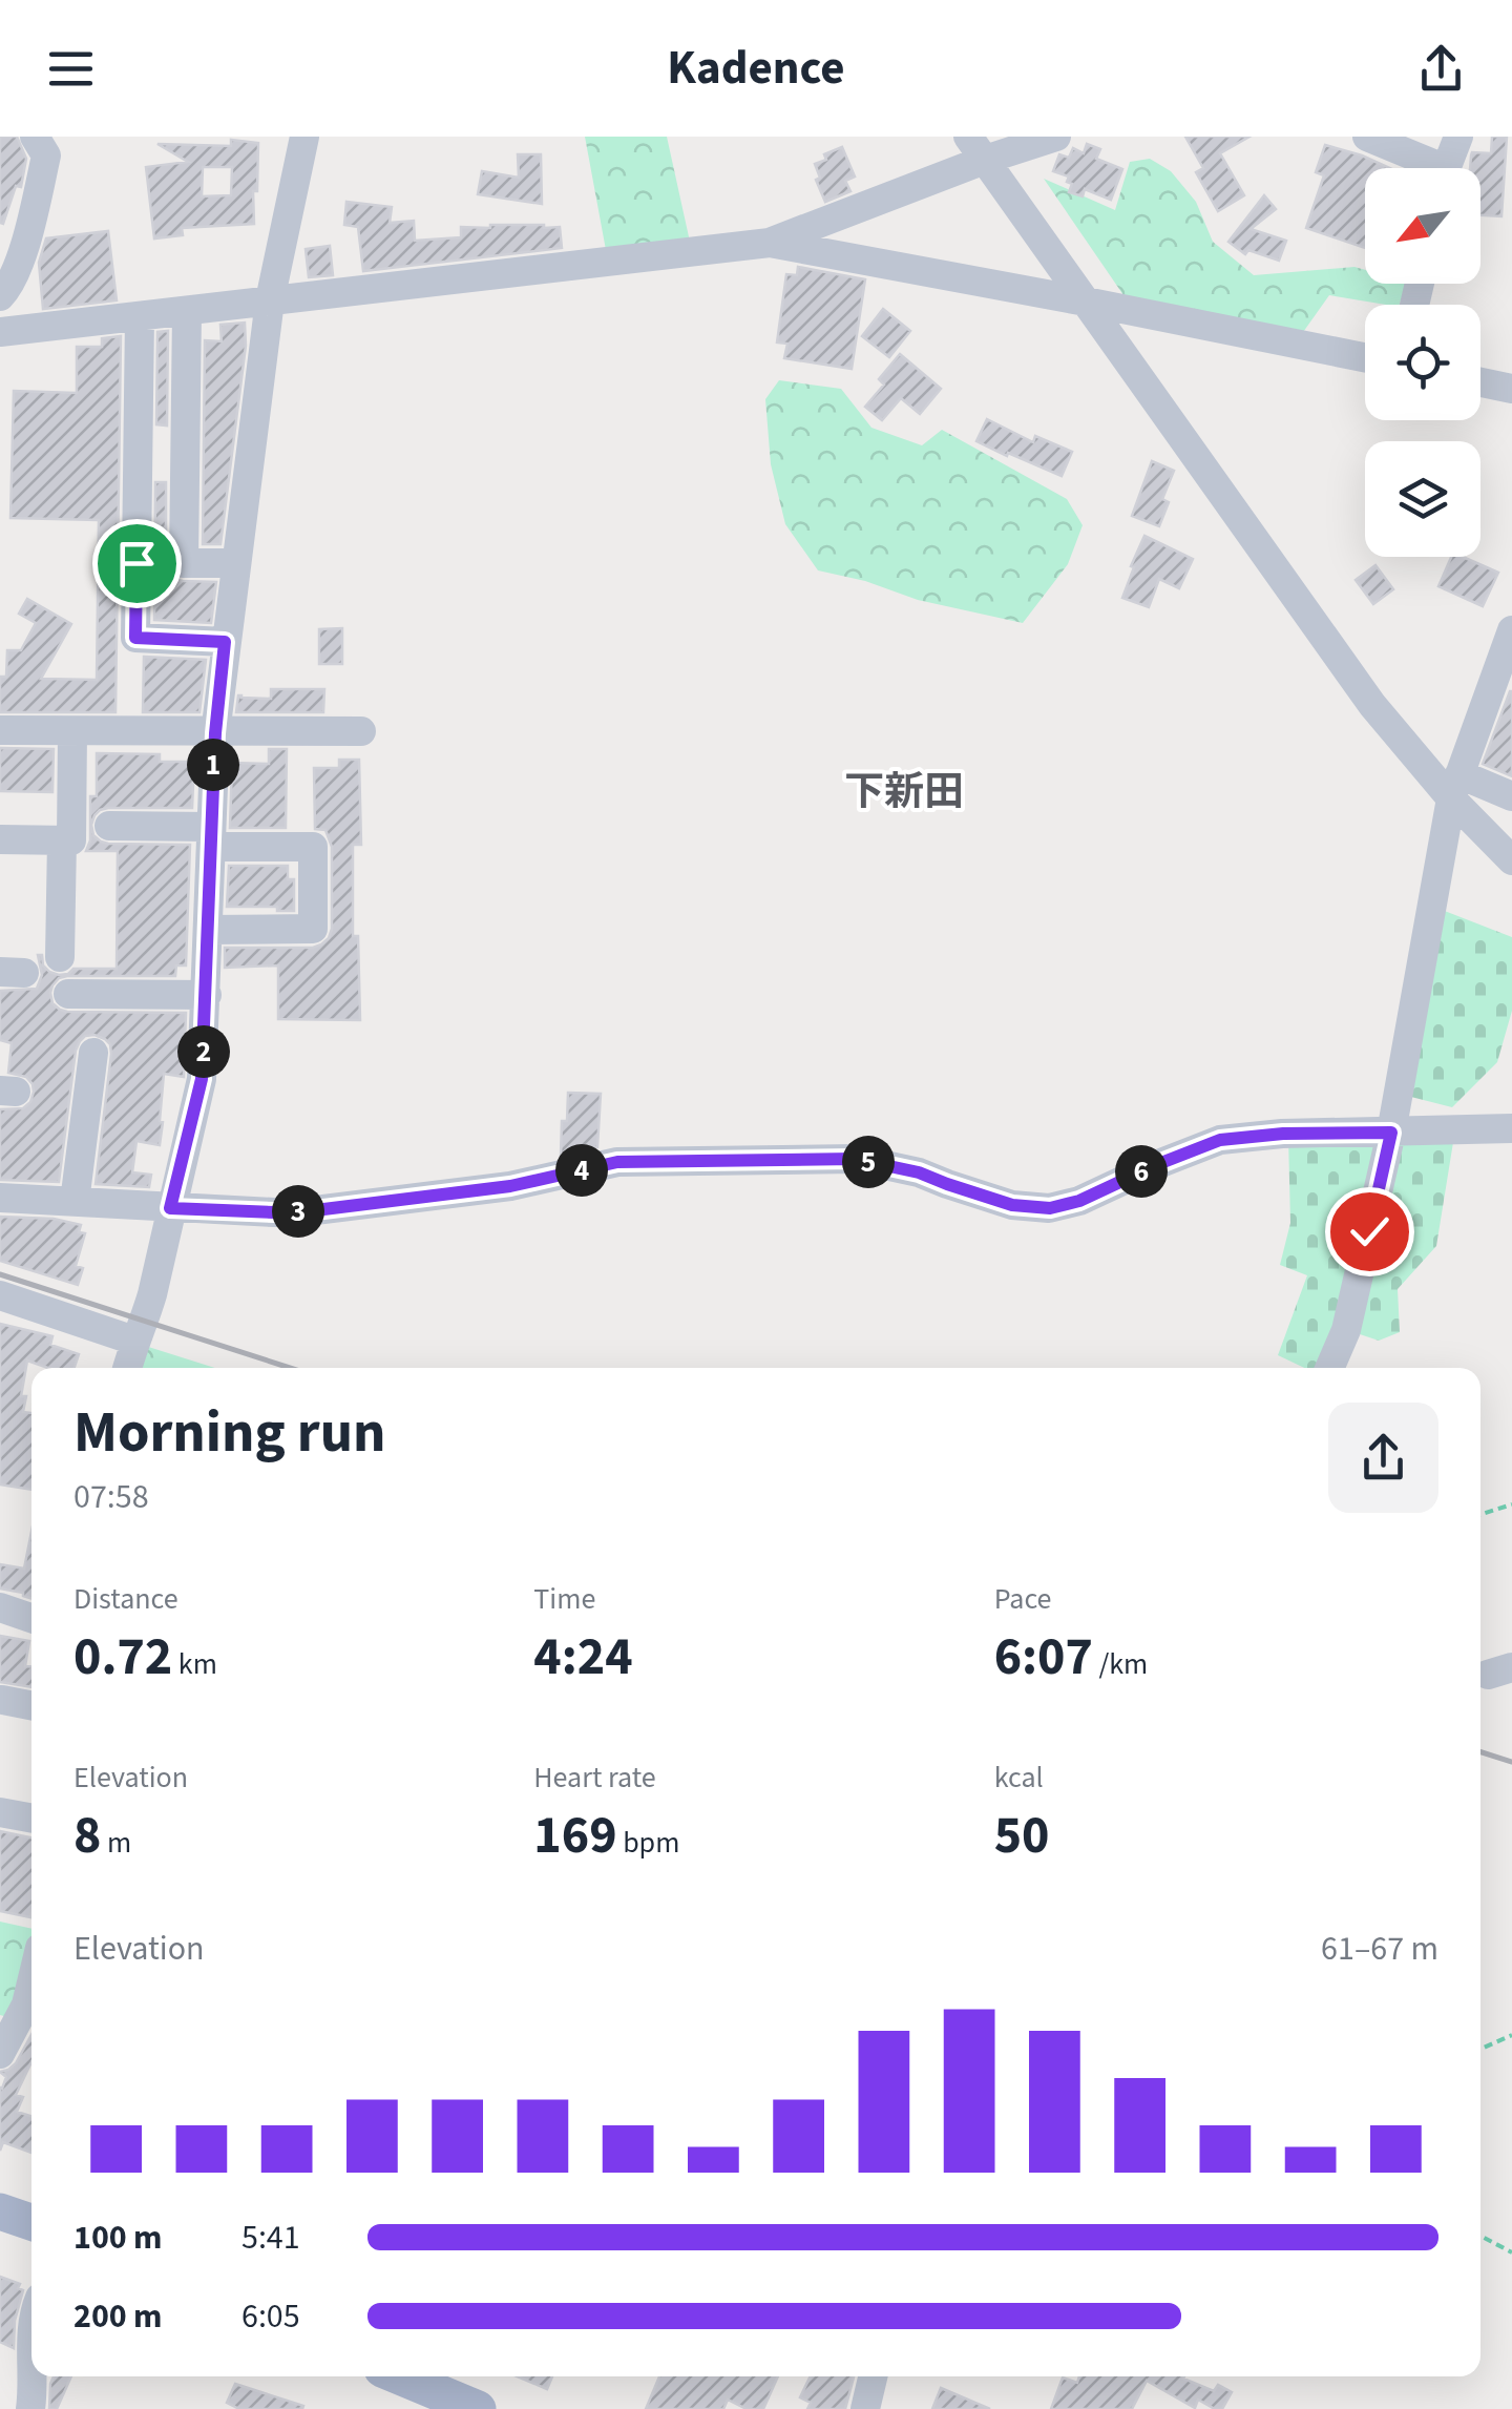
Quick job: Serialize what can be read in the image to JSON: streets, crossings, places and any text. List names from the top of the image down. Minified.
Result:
{"districts":["下新田"],"north":"bottom left","page":{"header":"Kadence","pins":["1","2","5","4","6","3"],"heading":["Morning run","07:58"],"stats":[["Distance","0.72 km"],["Time","4:24"],["Pace","6:07 /km"],["Elevation","8 m"],["Heart rate","169 bpm"],["kcal","50"]],"chart":["Elevation","61–67 m"],"list":[{"name":"100 m","note":"5:41"},{"name":"200 m","note":"6:05"}]}}
